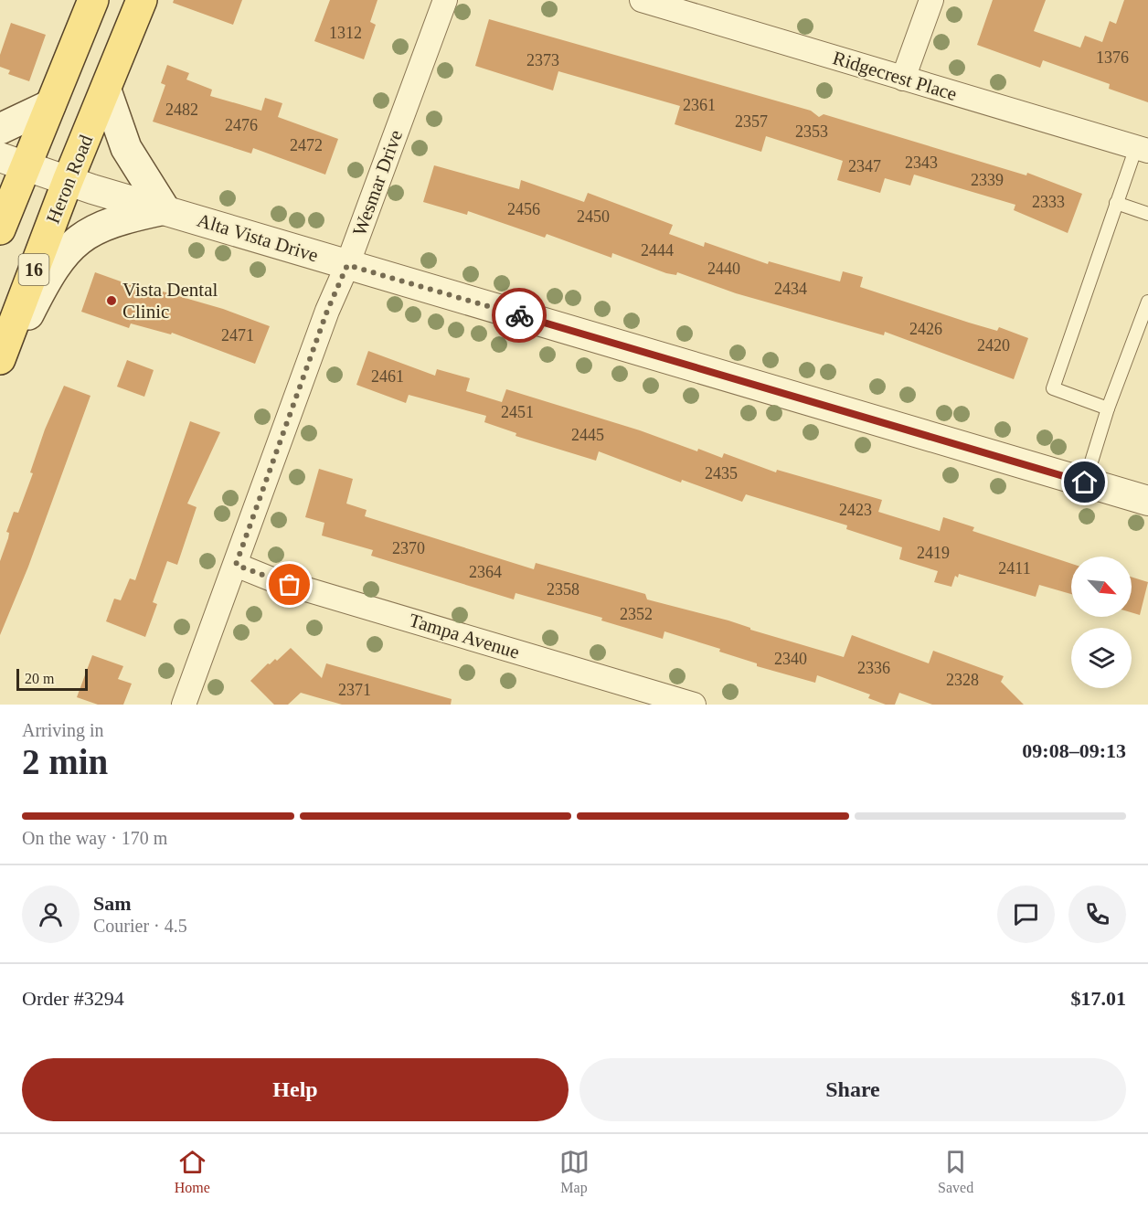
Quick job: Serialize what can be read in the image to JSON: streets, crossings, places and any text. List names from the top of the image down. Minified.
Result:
{"streets":{"main road":["Heron Road","16"],"street":["Ridgecrest Place","Wesmar Drive","Alta Vista Drive","Tampa Avenue"]},"crossings":[["Heron Road","Alta Vista Drive"],["Wesmar Drive","Alta Vista Drive"],["Wesmar Drive","Tampa Avenue"]],"places":["Vista Dental Clinic"],"house_numbers":["1312","1376","2373","2361","2482","2357","2476","2353","2472","2343","2347","2339","2333","2456","2450","2444","2440","2434","2426","2471","2420","2461","2451","2445","2435","2423","2370","2419","2411","2364","2358","2352","2340","2336","2328","2371"],"scale_bar":"20 m","north":"bottom right","page":{"scale":"20 m","heading":["2 min","Arriving in","09:08–09:13"],"panel":["Sam","Courier · 4.5","Order #3294","$17.01"],"bar":"On the way · 170 m","buttons":["Help","Share"],"tabs":["Home","Map","Saved"]}}
